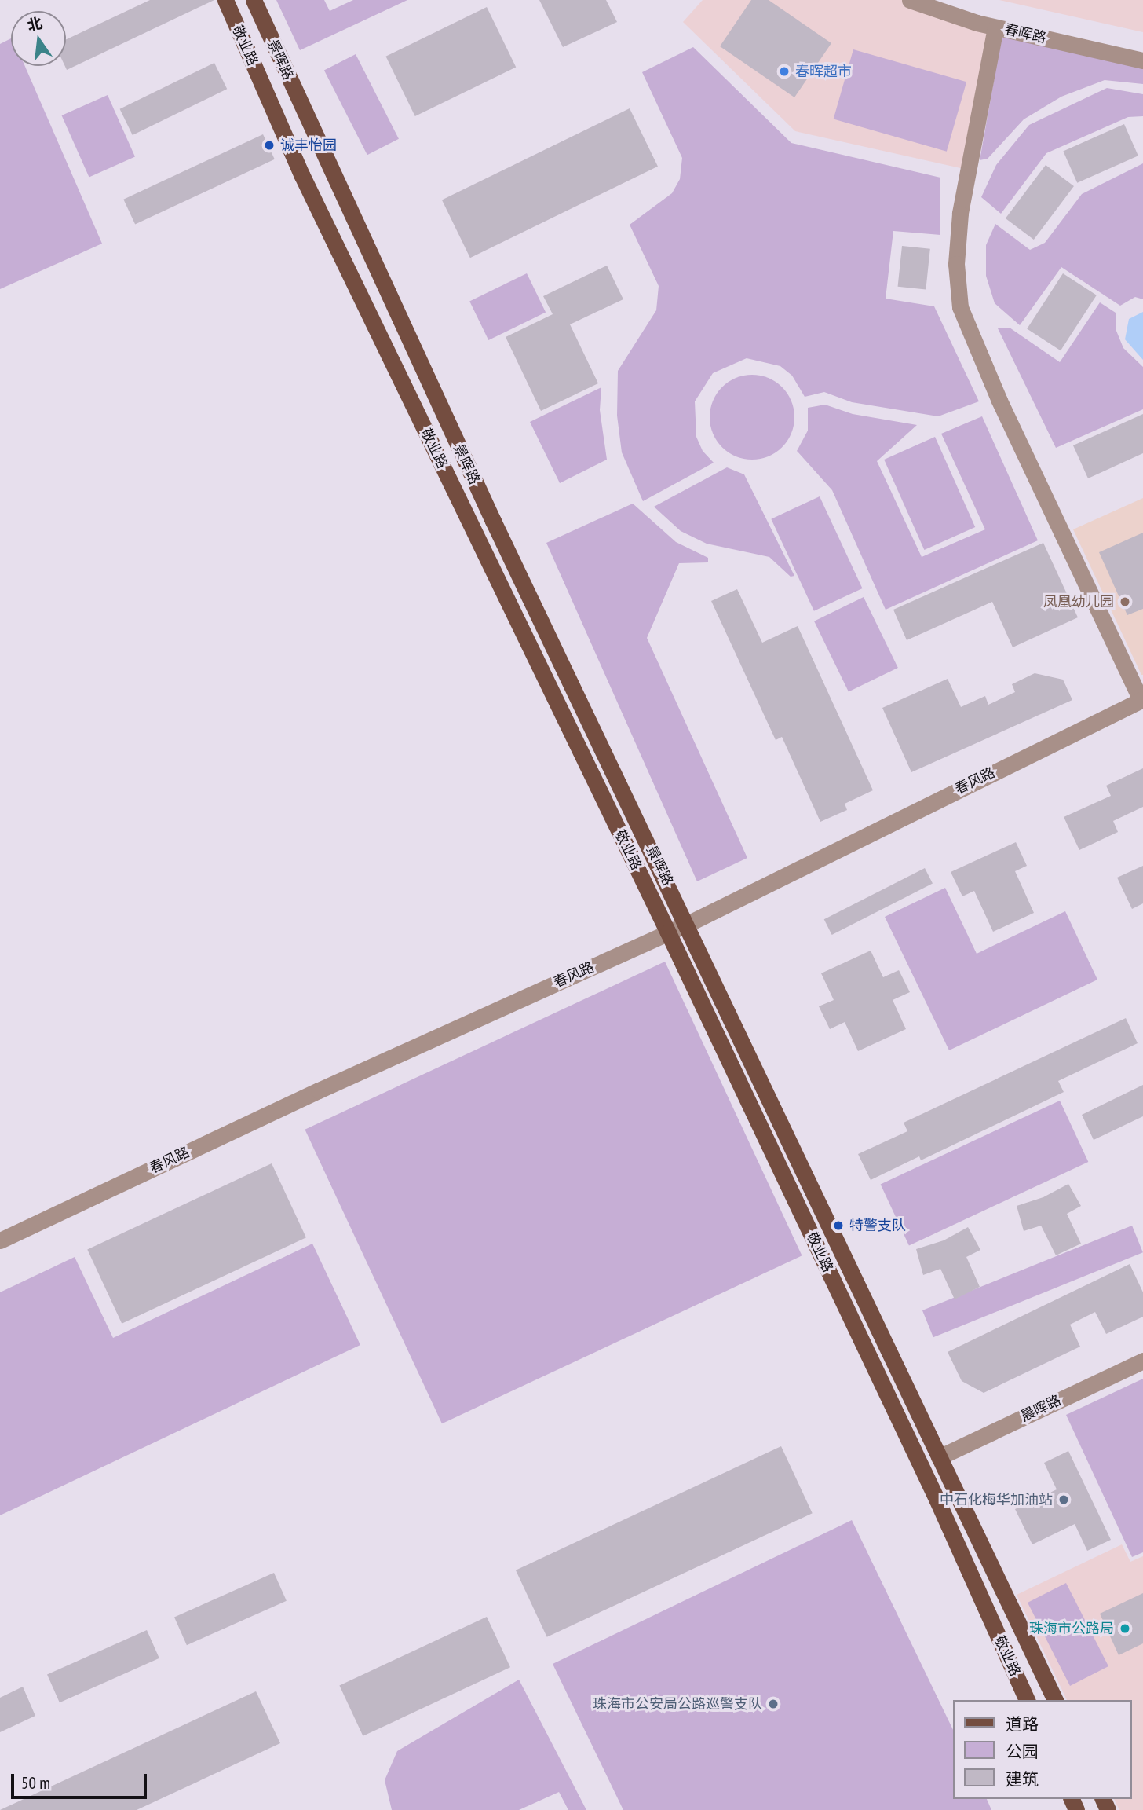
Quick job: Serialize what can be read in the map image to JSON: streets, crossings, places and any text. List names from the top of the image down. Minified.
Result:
{"streets":{"main road":["敬业路","景晖路"],"street":["春晖路","春风路","晨晖路"]},"crossings":[["敬业路","景晖路"],["敬业路","春风路"],["敬业路","晨晖路"],["景晖路","春风路"]],"places":["春晖超市","诚丰怡园","凤凰幼儿园","特警支队","中石化梅华加油站","珠海市公路局","珠海市公安局公路巡警支队"],"legend":["道路","公园","建筑"],"scale_bar":"50 m","north":"top"}
